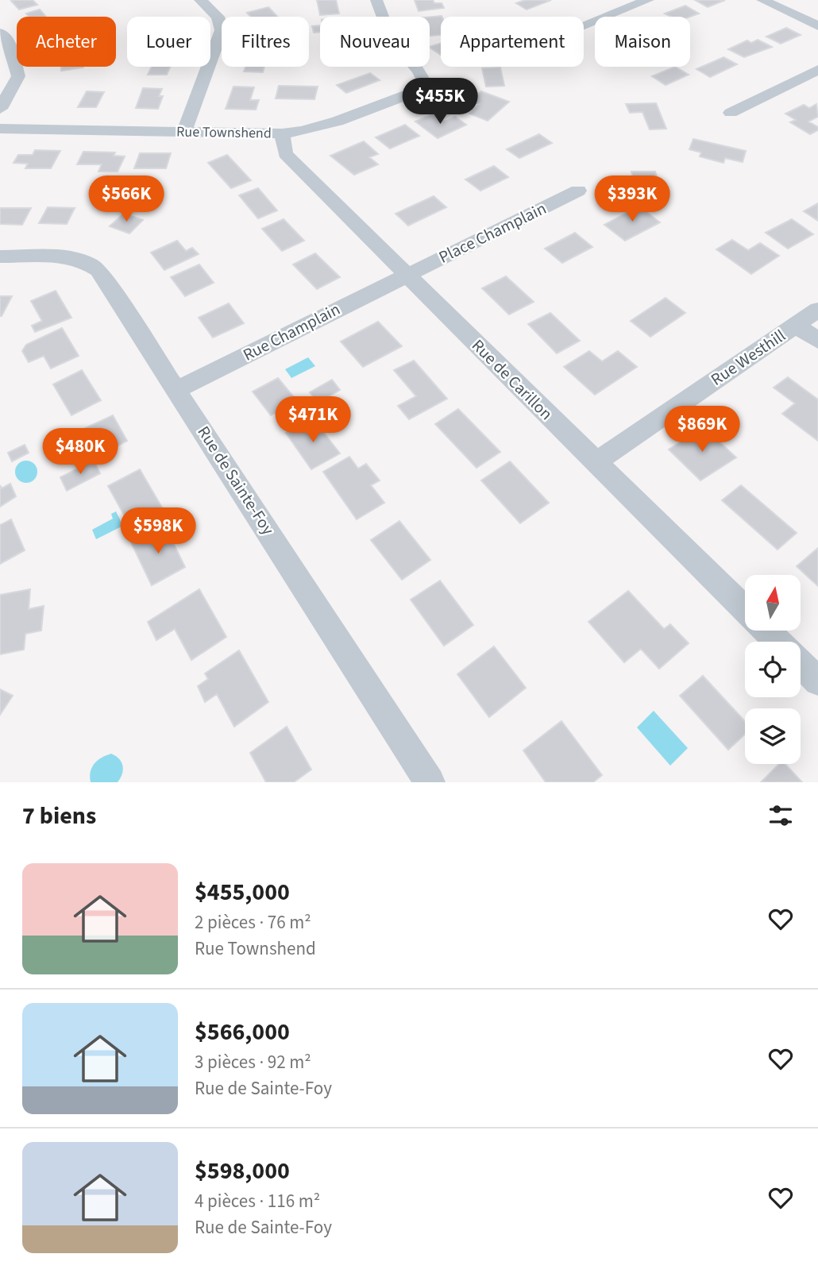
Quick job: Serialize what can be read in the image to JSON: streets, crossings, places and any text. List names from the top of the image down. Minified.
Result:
{"streets":{"street":["Rue Townshend","Place Champlain","Rue Champlain","Rue Westhill","Rue de Carillon","Rue de Sainte-Foy"]},"crossings":[["Rue Townshend","Rue de Carillon"],["Place Champlain","Rue Champlain"],["Place Champlain","Rue de Carillon"],["Rue Champlain","Rue de Carillon"],["Rue Champlain","Rue de Sainte-Foy"],["Rue Westhill","Rue de Carillon"]],"north":"top","page":{"chip":["Acheter","Louer","Filtres","Nouveau","Appartement","Maison"],"price":["$455K","$566K","$393K","$471K","$869K","$480K","$598K"],"heading":"7 biens","list":[{"name":"$455,000","note":"2 pièces · 76 m² · Rue Townshend"},{"name":"$566,000","note":"3 pièces · 92 m² · Rue de Sainte-Foy"},{"name":"$598,000","note":"4 pièces · 116 m² · Rue de Sainte-Foy"}]}}
